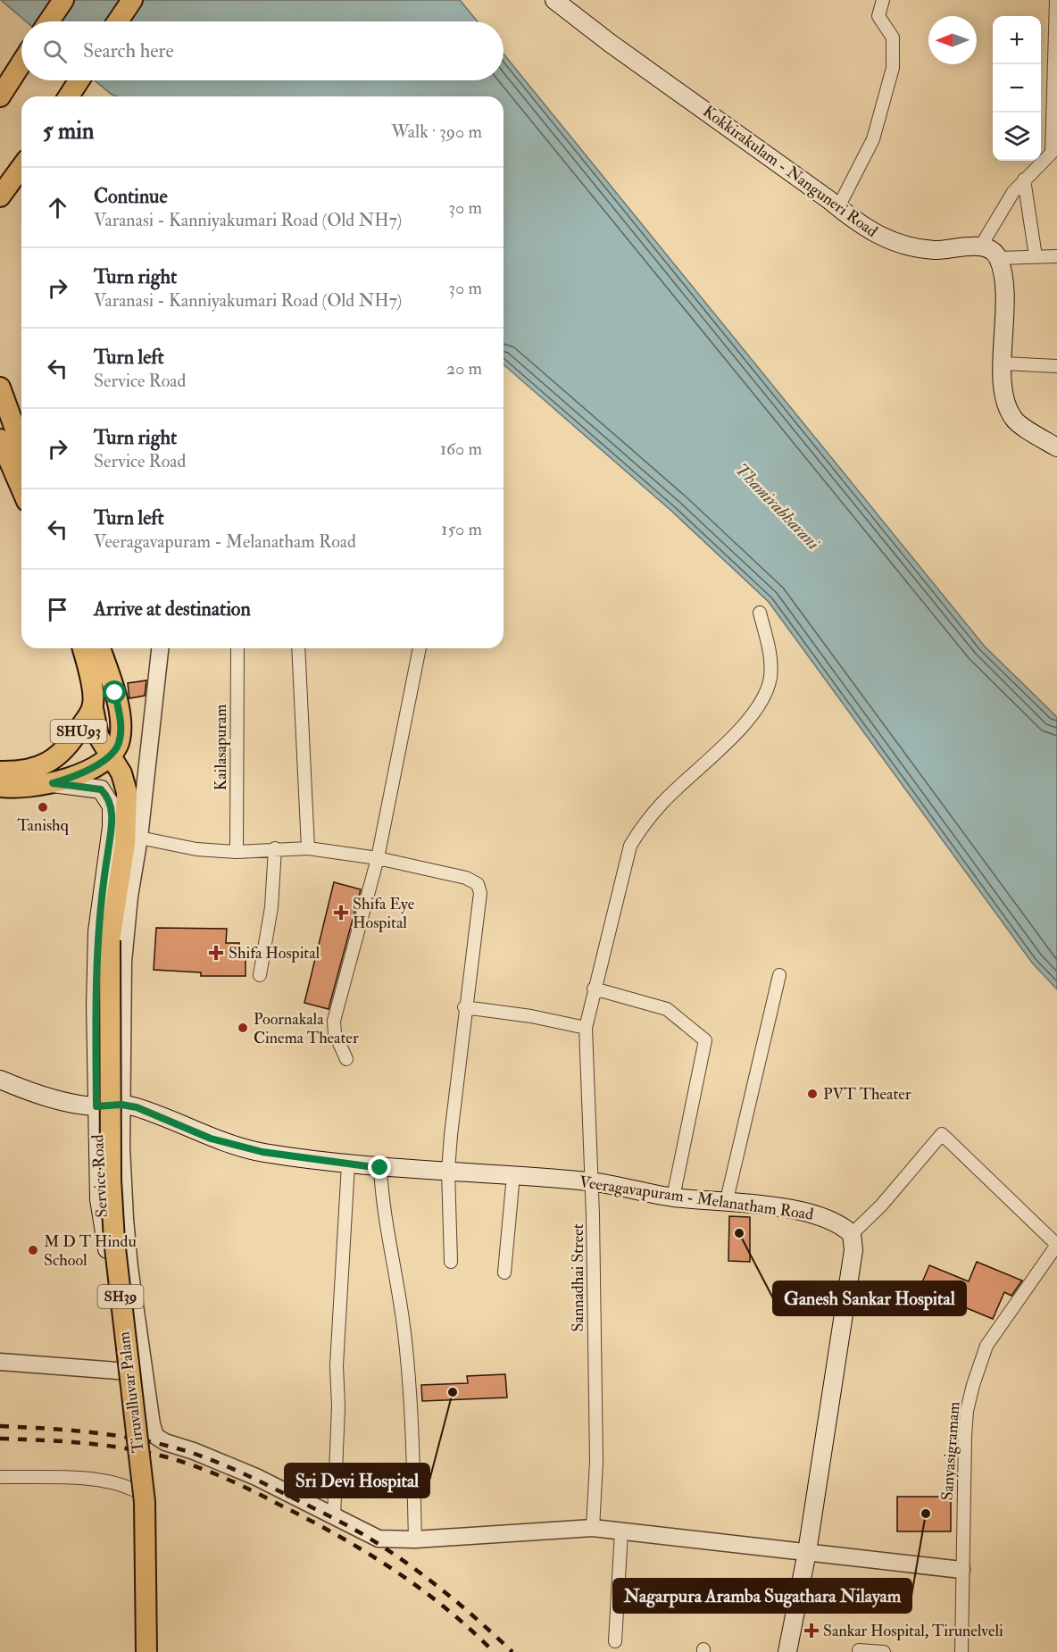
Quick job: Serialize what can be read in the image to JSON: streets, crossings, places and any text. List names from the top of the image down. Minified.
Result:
{"streets":{"main road":["Kokkirakulam - Nanguneri Road","SHU93","Service Road","Veeragavapuram - Melanatham Road","SH39","Tiruvalluvar Palam"],"street":["Kailasapuram","Sannadhai Street","Sanyasigramam"]},"crossings":[["SHU93","Service Road"],["SHU93","Tiruvalluvar Palam"],["Service Road","Veeragavapuram - Melanatham Road"],["Veeragavapuram - Melanatham Road","Sannadhai Street"]],"water":["Thamirabharani"],"places":{"other":["Tanishq","Poornakala Cinema Theater","PVT Theater","Ganesh Sankar Hospital","M D T Hindu School","Sri Devi Hospital","Nagarpura Aramba Sugathara Nilayam"],"health":["Shifa Eye Hospital","Shifa Hospital","Sankar Hospital, Tirunelveli"]},"north":"left","page":{"map_buttons":["+","−"],"search":"Search here","heading":["5 min","Walk · 390 m"],"list":[["Continue","Varanasi - Kanniyakumari Road (Old NH7)","30 m"],["Turn right","Varanasi - Kanniyakumari Road (Old NH7)","30 m"],["Turn left","Service Road","20 m"],["Turn right","Service Road","160 m"],["Turn left","Veeragavapuram - Melanatham Road","150 m"],"Arrive at destination"]}}
